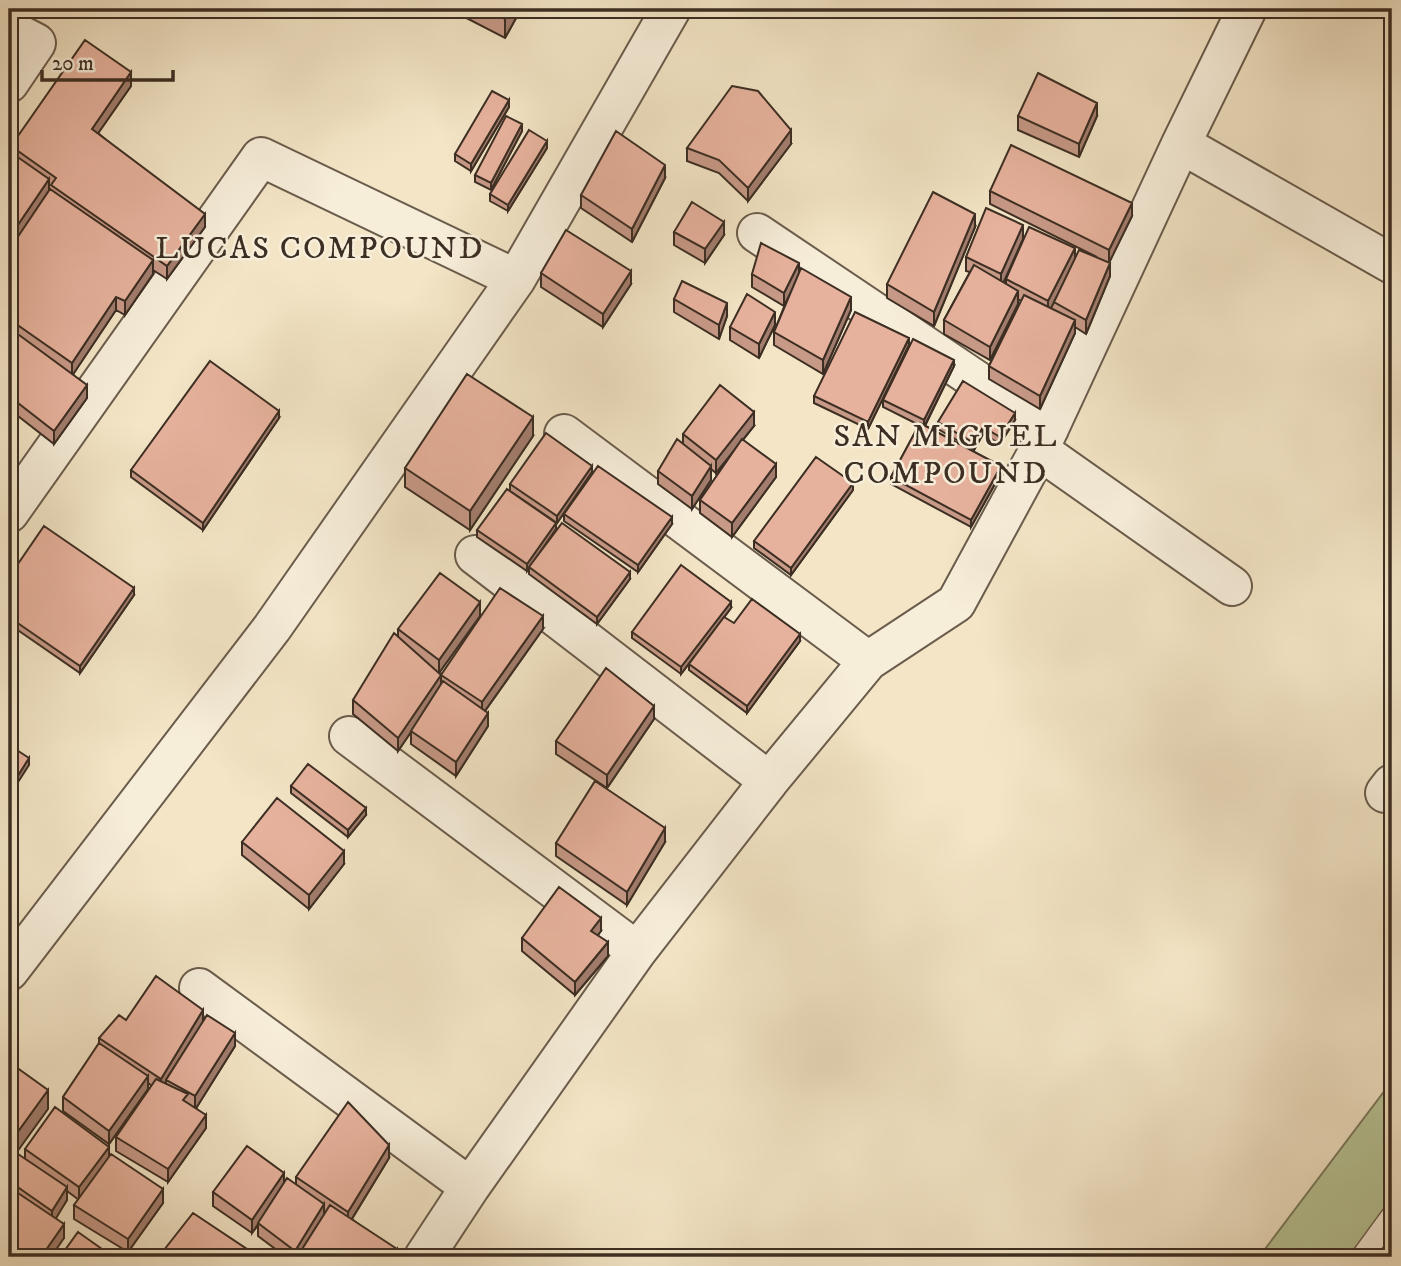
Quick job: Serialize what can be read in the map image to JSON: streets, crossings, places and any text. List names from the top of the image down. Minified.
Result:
{"districts":["LUCAS COMPOUND","SAN MIGUEL COMPOUND"],"scale_bar":"20 m"}
